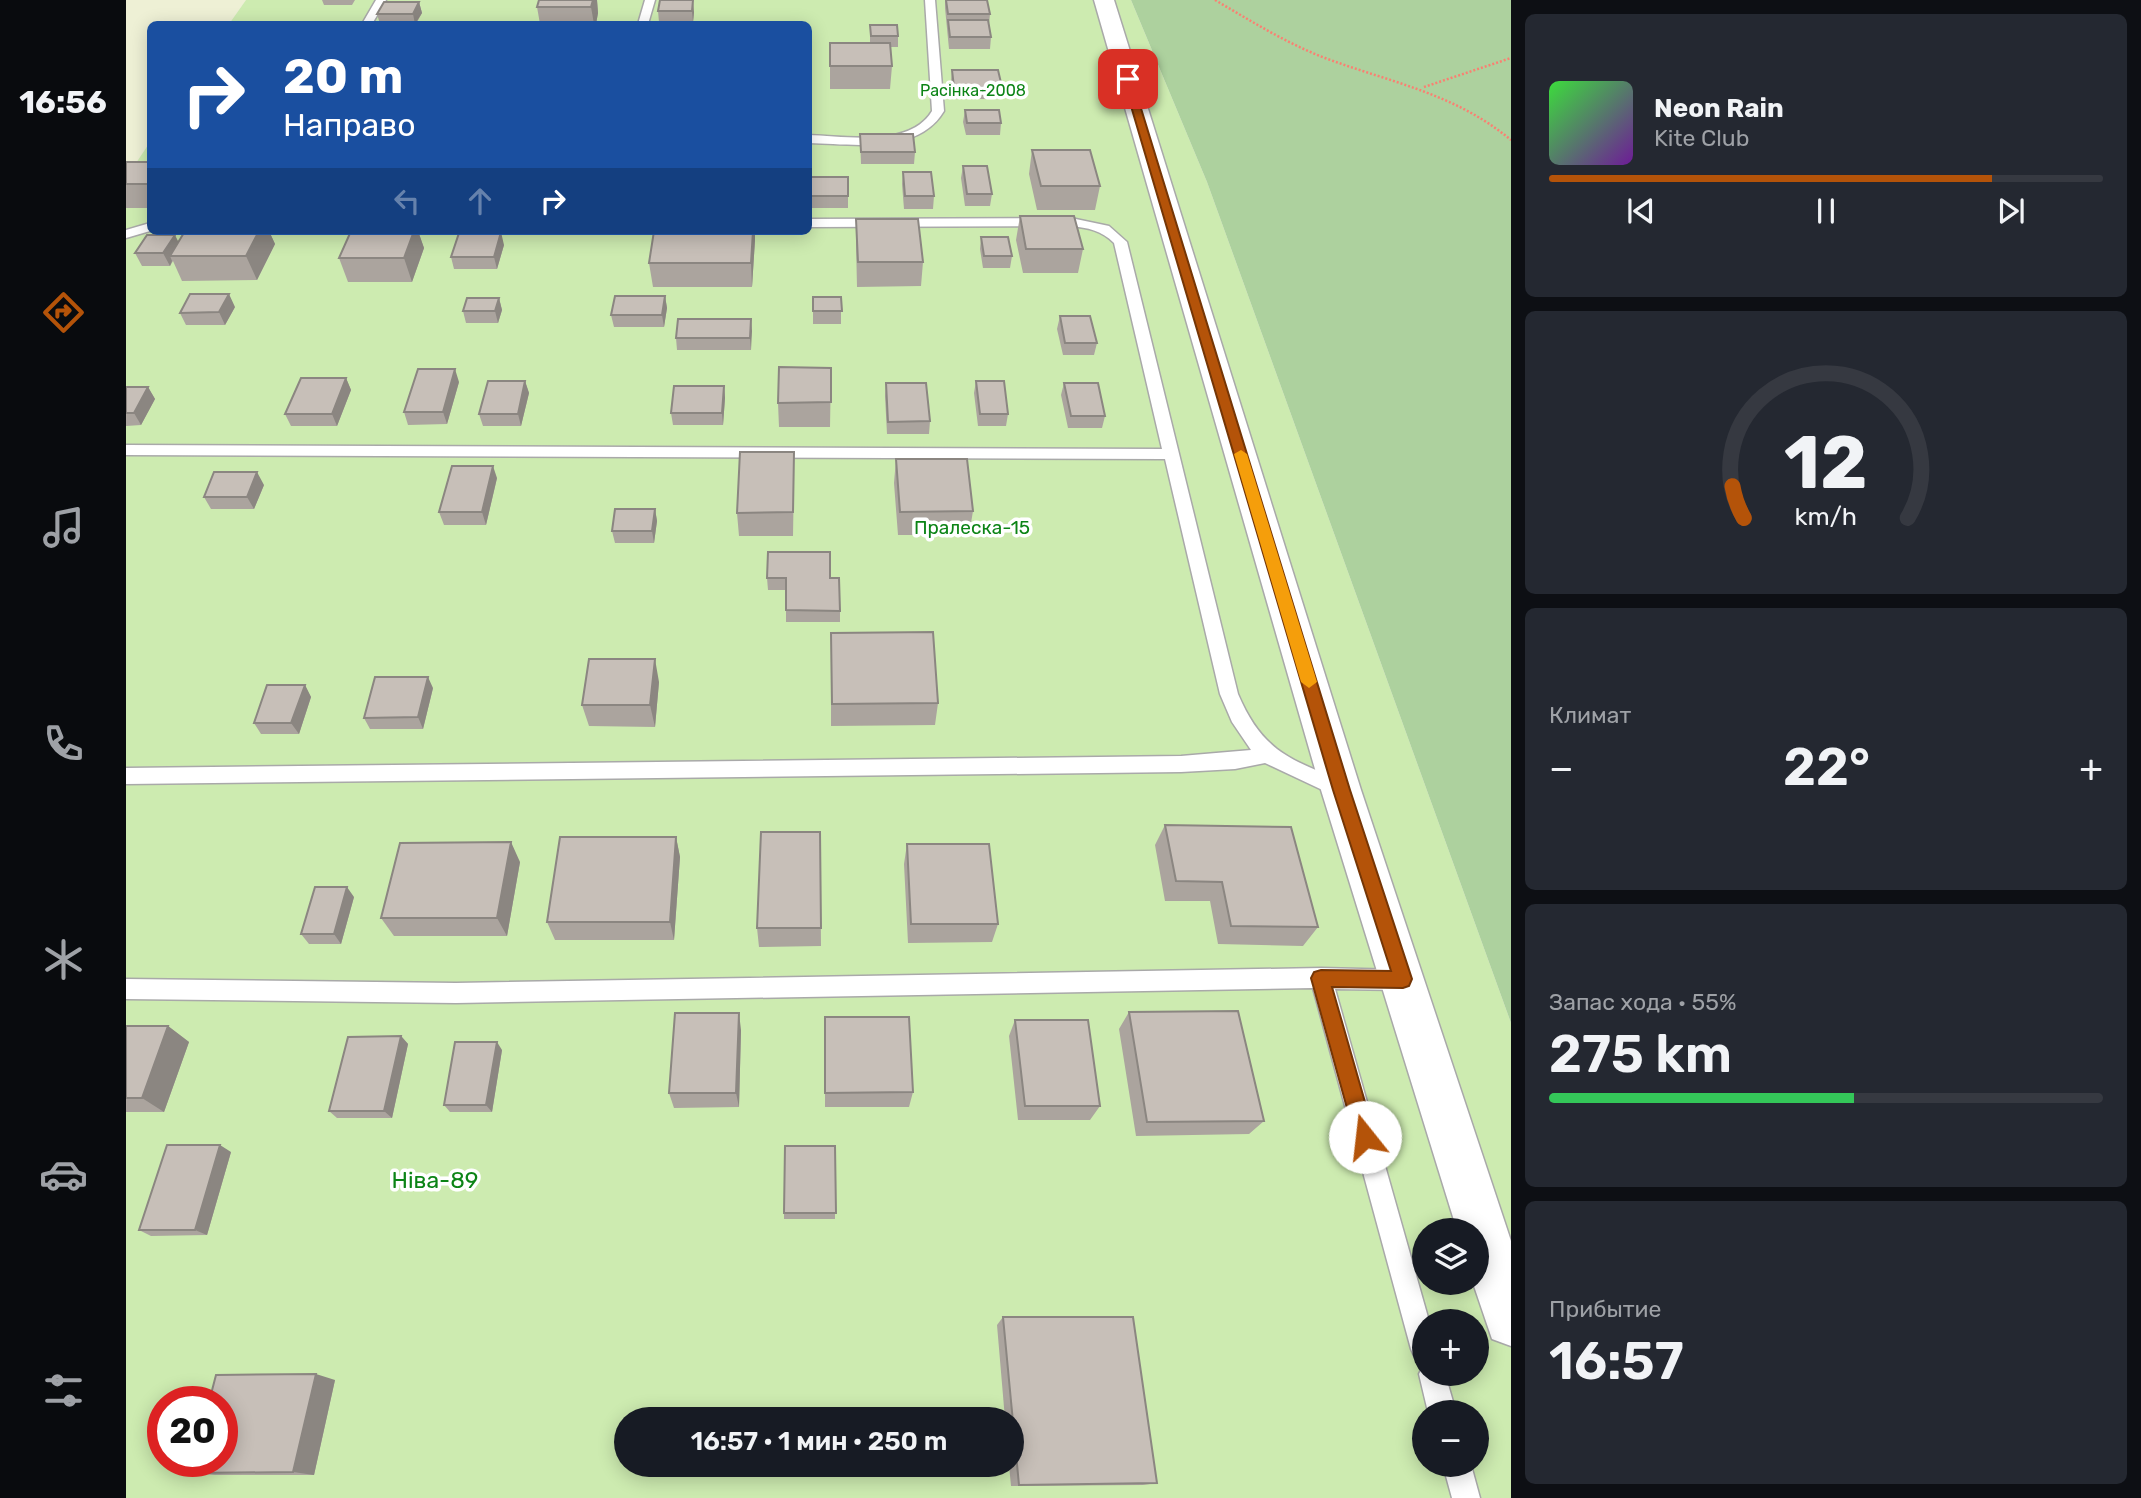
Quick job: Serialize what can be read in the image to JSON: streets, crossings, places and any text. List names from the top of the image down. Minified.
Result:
{"parks":["Расінка-2008","Пралеска-15","Ніва-89"],"page":{"tabs":"16:56","turn":["20 m","Направо"],"song":["Neon Rain","Kite Club"],"tile":["Климат",["Запас хода · 55%","275 km"],["Прибытие","16:57"]],"heat":["−","22°","+"],"map_buttons":["+","−"],"limit":"20","trip":"16:57 · 1 мин · 250 m","gauge":["12","km/h"]}}
